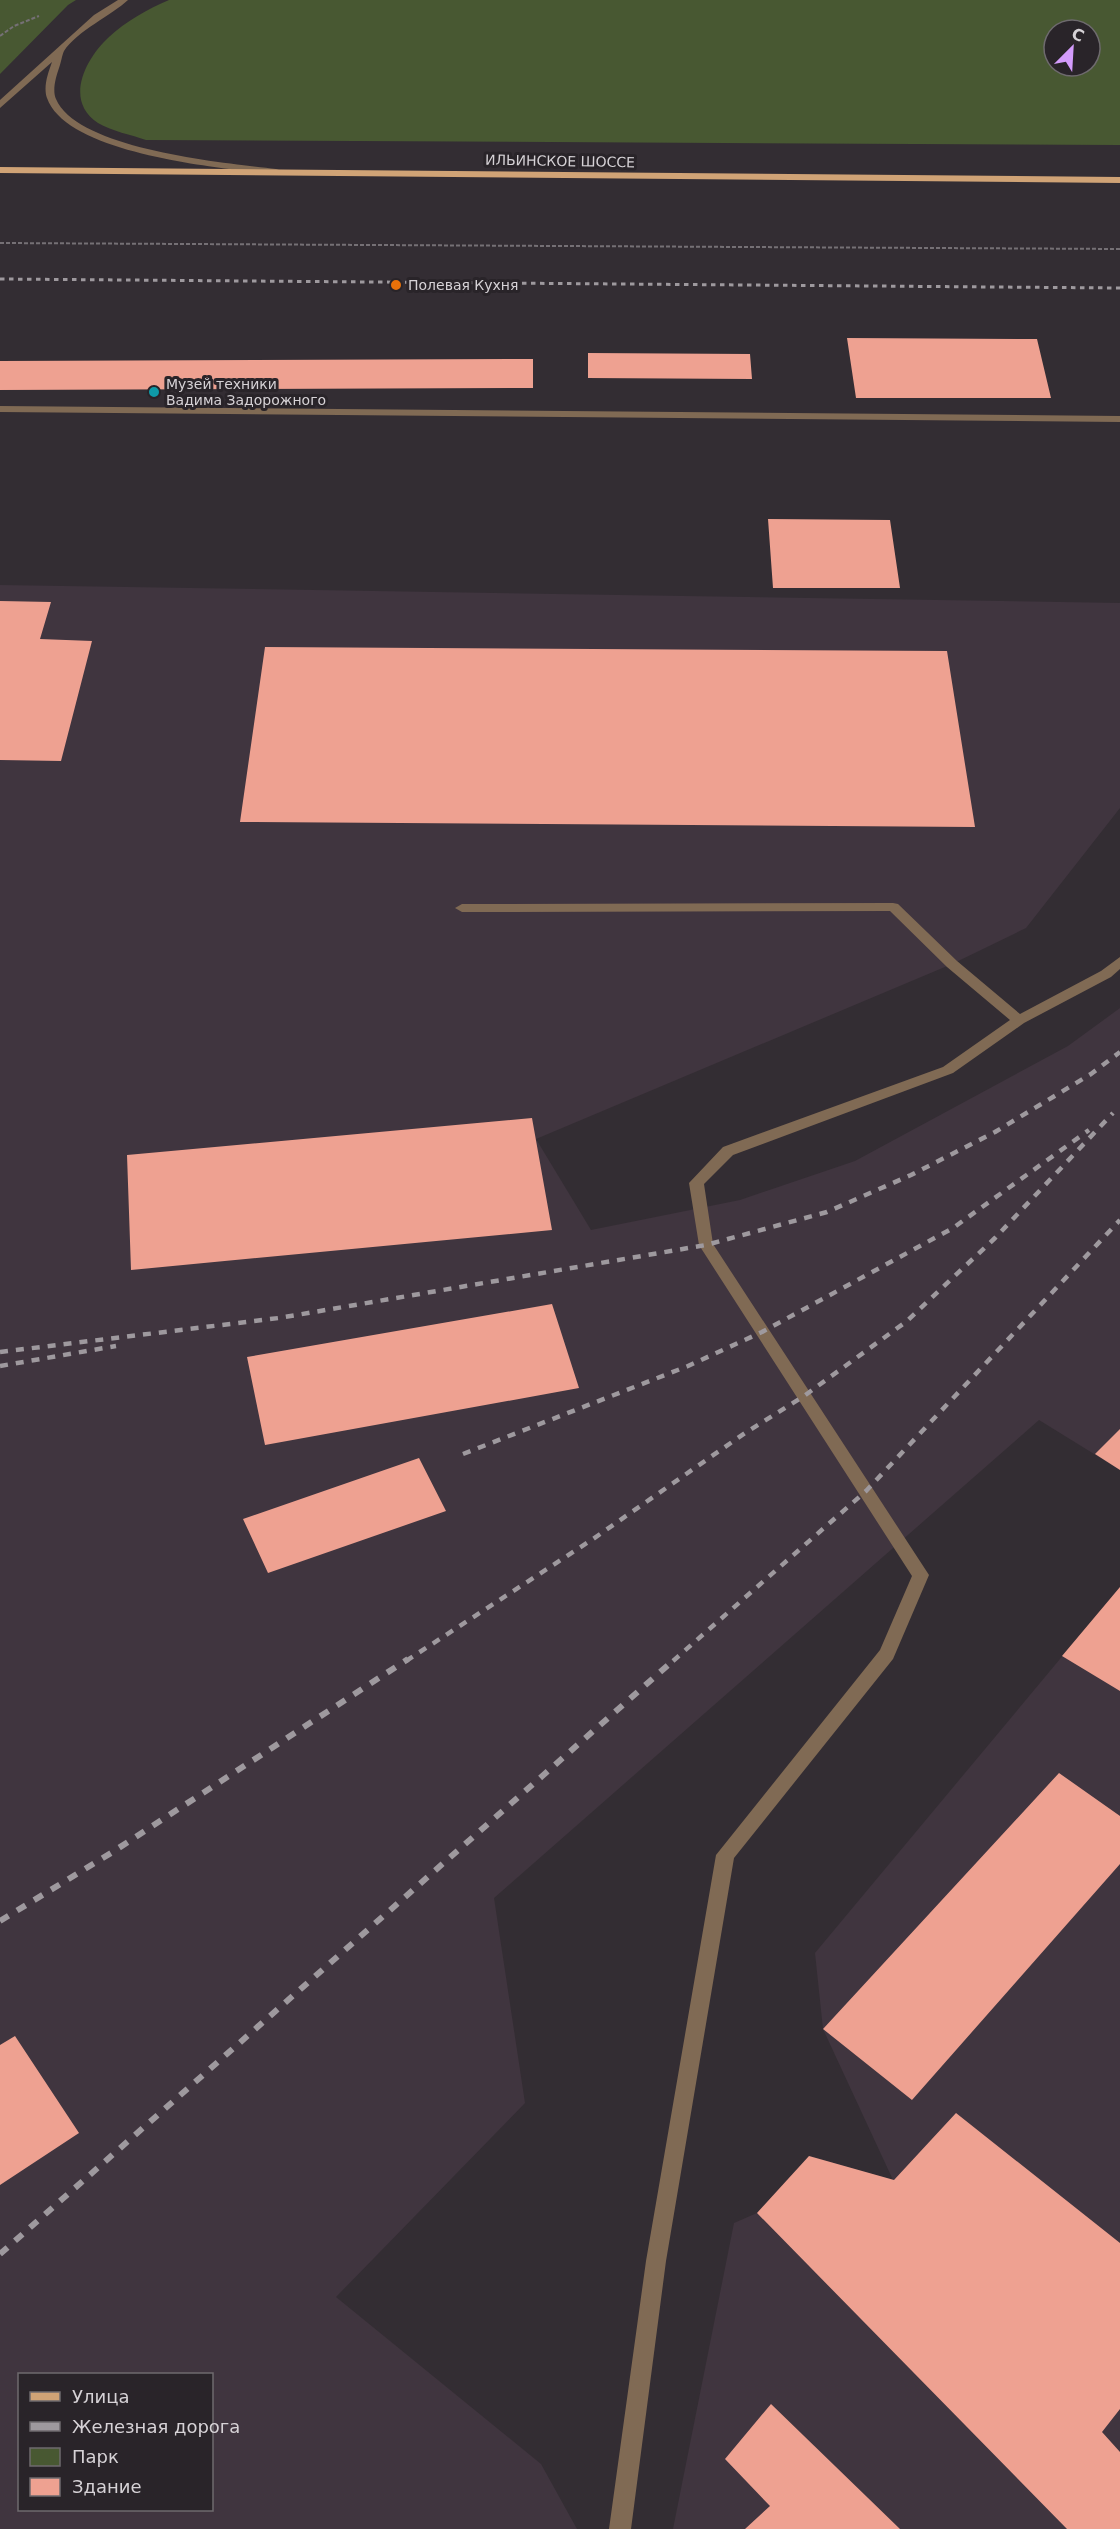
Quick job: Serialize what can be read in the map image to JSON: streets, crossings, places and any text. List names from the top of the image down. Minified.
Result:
{"streets":{"main road":["ИЛЬИНСКОЕ ШОССЕ"]},"places":["Полевая Кухня","Музей техники Вадима Задорожного"],"legend":["Улица","Железная дорога","Парк","Здание"],"north":"top right"}
